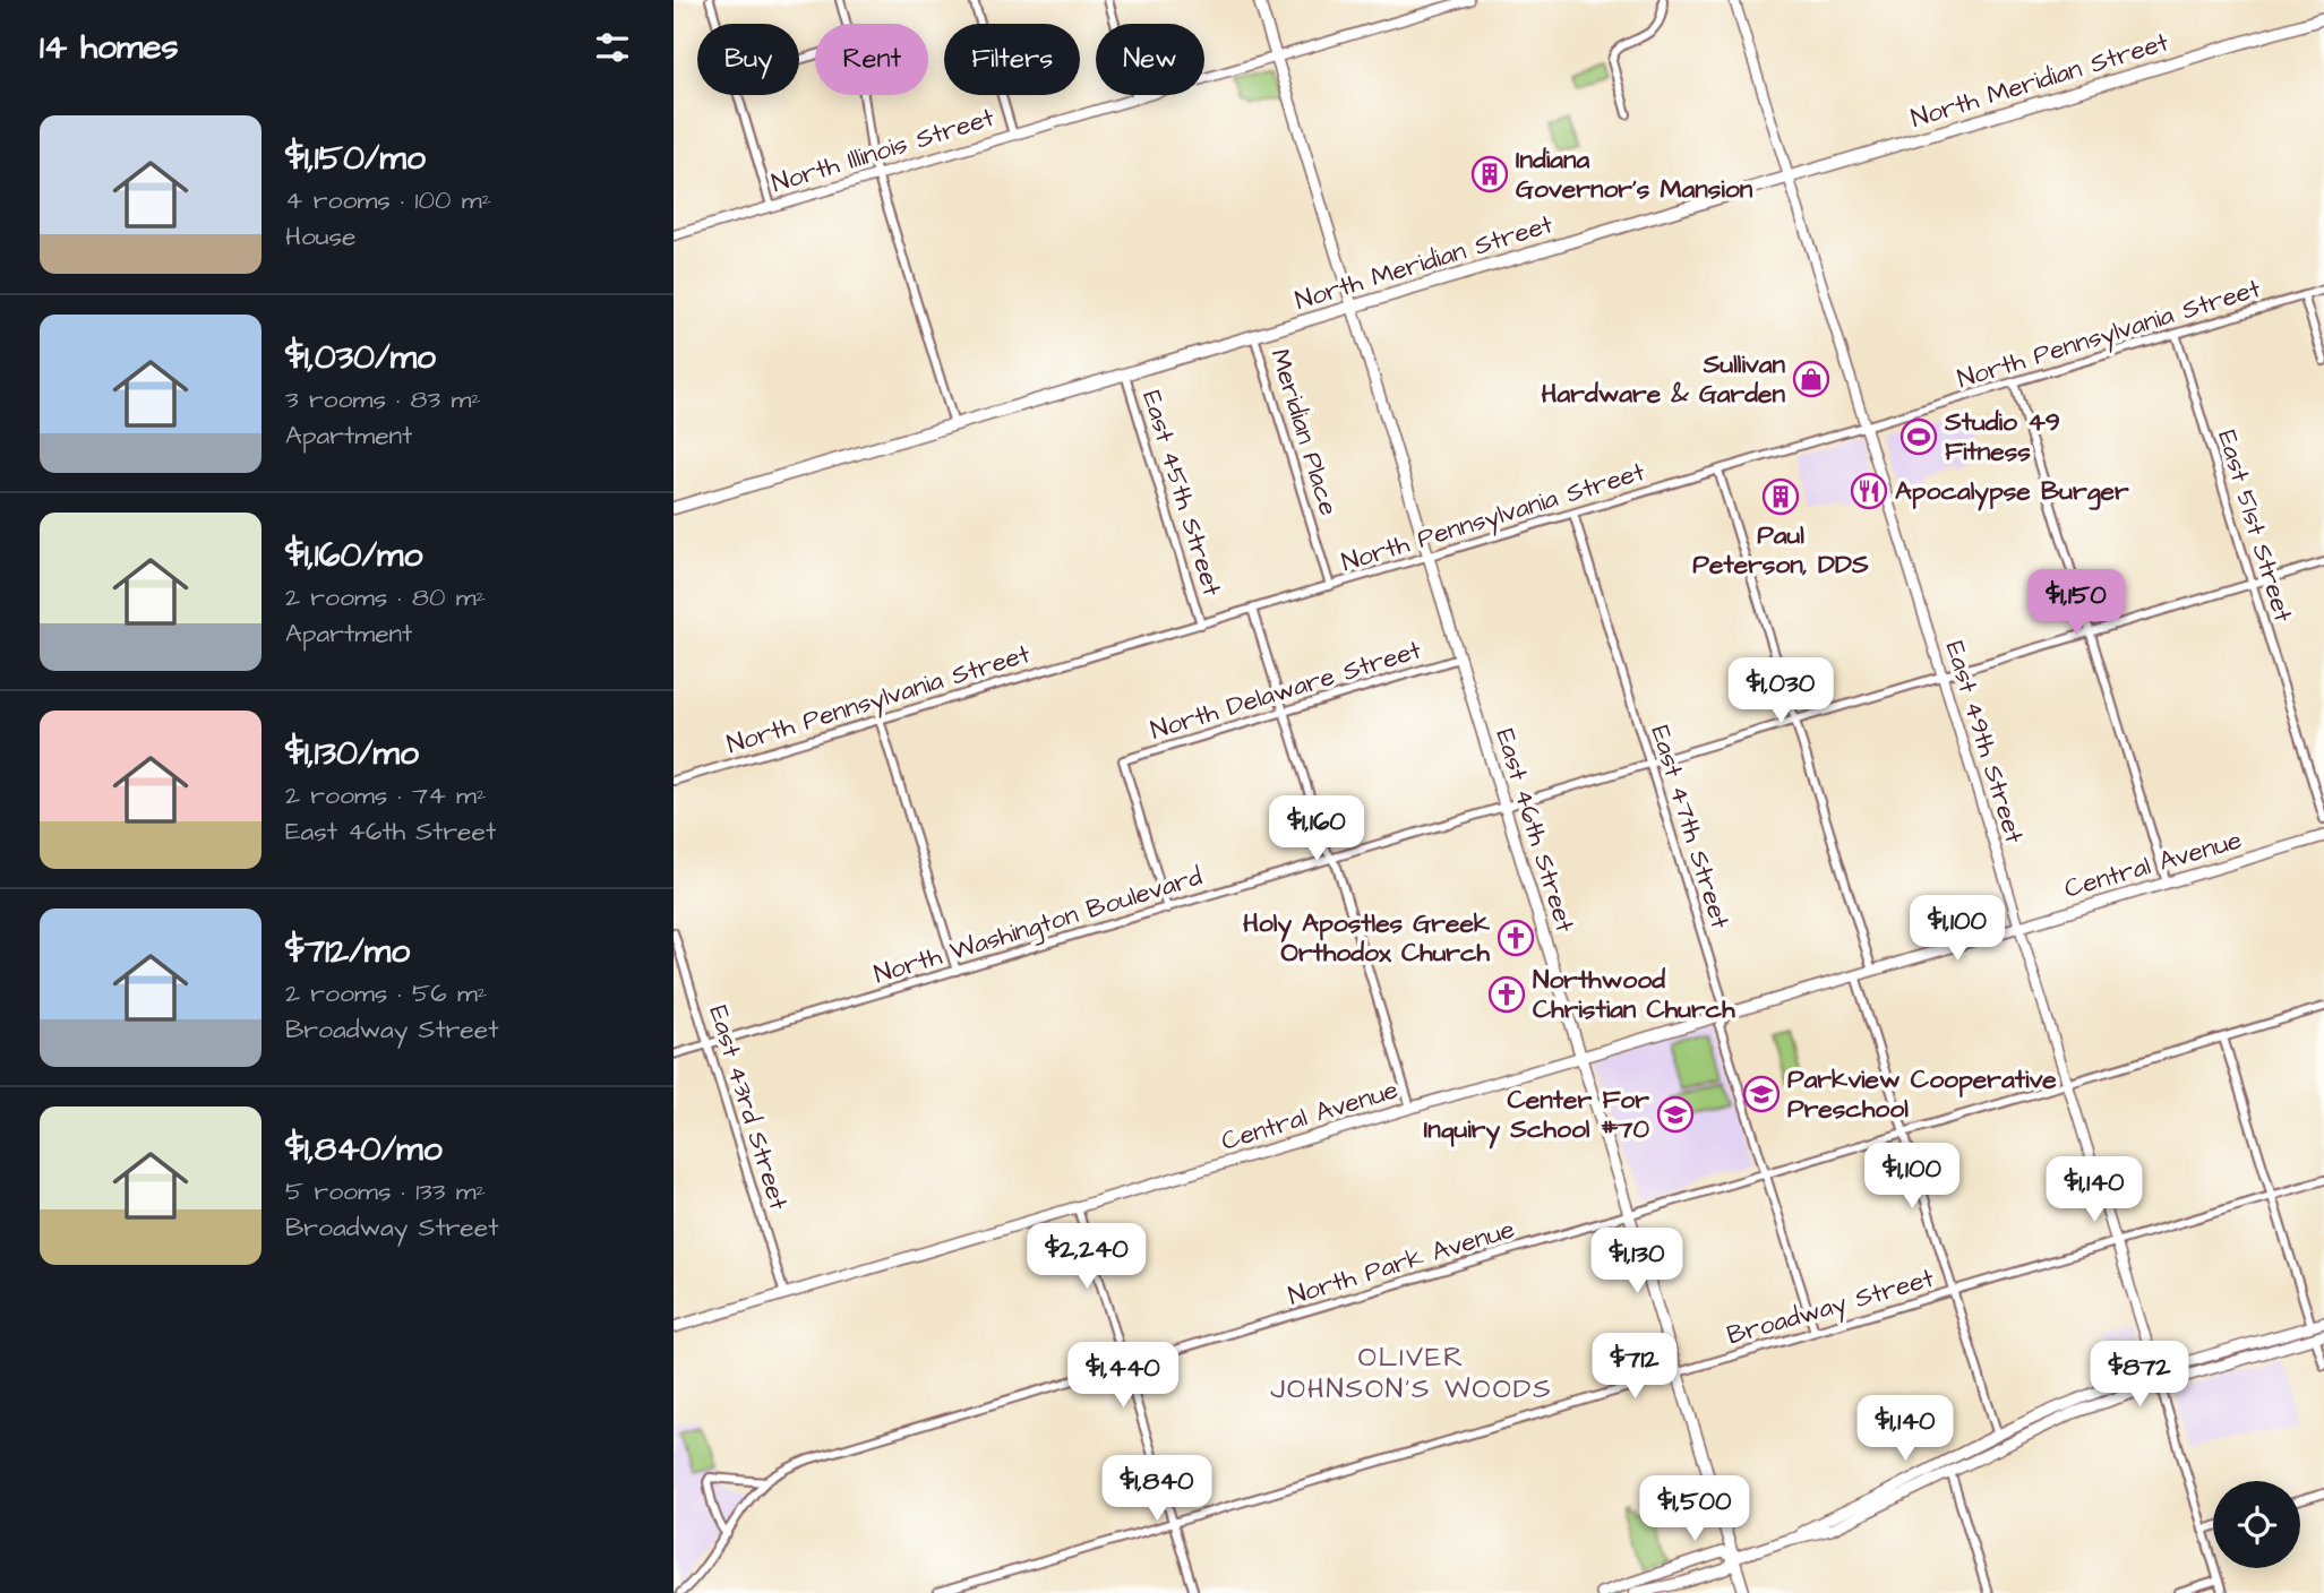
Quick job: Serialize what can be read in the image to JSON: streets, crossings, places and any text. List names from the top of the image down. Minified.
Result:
{"streets":{"main road":["North Meridian Street","East 46th Street","Central Avenue"],"street":["North Illinois Street","North Pennsylvania Street","Meridian Place","East 45th Street","East 51st Street","North Delaware Street","East 49th Street","East 47th Street","North Washington Boulevard","East 43rd Street","North Park Avenue","Broadway Street"]},"crossings":[["North Meridian Street","Meridian Place"],["North Meridian Street","East 45th Street"],["North Meridian Street","East 49th Street"],["North Meridian Street","East 46th Street"],["North Illinois Street","East 46th Street"],["North Pennsylvania Street","Meridian Place"],["North Pennsylvania Street","East 45th Street"],["North Pennsylvania Street","East 51st Street"],["North Pennsylvania Street","East 49th Street"],["North Pennsylvania Street","East 47th Street"],["North Pennsylvania Street","East 46th Street"],["East 45th Street","North Delaware Street"],["East 45th Street","Central Avenue"],["East 45th Street","North Washington Boulevard"],["East 51st Street","North Washington Boulevard"],["North Delaware Street","East 46th Street"],["North Delaware Street","North Washington Boulevard"],["East 49th Street","Central Avenue"],["East 49th Street","North Washington Boulevard"],["East 49th Street","North Park Avenue"],["East 49th Street","Broadway Street"],["East 47th Street","Central Avenue"],["East 47th Street","North Washington Boulevard"],["East 47th Street","North Park Avenue"],["East 47th Street","Broadway Street"],["East 46th Street","Central Avenue"],["East 46th Street","North Washington Boulevard"],["East 46th Street","North Park Avenue"],["East 46th Street","Broadway Street"],["Central Avenue","East 43rd Street"],["North Washington Boulevard","East 43rd Street"]],"districts":["OLIVER JOHNSON'S WOODS"],"places":{"building":["Indiana Governor's Mansion","Paul Peterson, DDS"],"shop":["Sullivan Hardware & Garden"],"sports":["Studio 49 Fitness"],"restaurant":["Apocalypse Burger"],"church":["Holy Apostles Greek Orthodox Church","Northwood Christian Church"],"school or university":["Parkview Cooperative Preschool","Center For Inquiry School #70"]},"page":{"heading":"14 homes","chip":["Buy","Rent","Filters","New"],"list":[{"name":"$1,150/mo","note":"4 rooms · 100 m² · House"},{"name":"$1,030/mo","note":"3 rooms · 83 m² · Apartment"},{"name":"$1,160/mo","note":"2 rooms · 80 m² · Apartment"},{"name":"$1,130/mo","note":"2 rooms · 74 m² · East 46th Street"},{"name":"$712/mo","note":"2 rooms · 56 m² · Broadway Street"},{"name":"$1,840/mo","note":"5 rooms · 133 m² · Broadway Street"}],"price":["$1,150","$1,030","$1,160","$1,100","$1,100","$1,140","$2,240","$1,130","$712","$872","$1,440","$1,140","$1,840","$1,500"]}}
